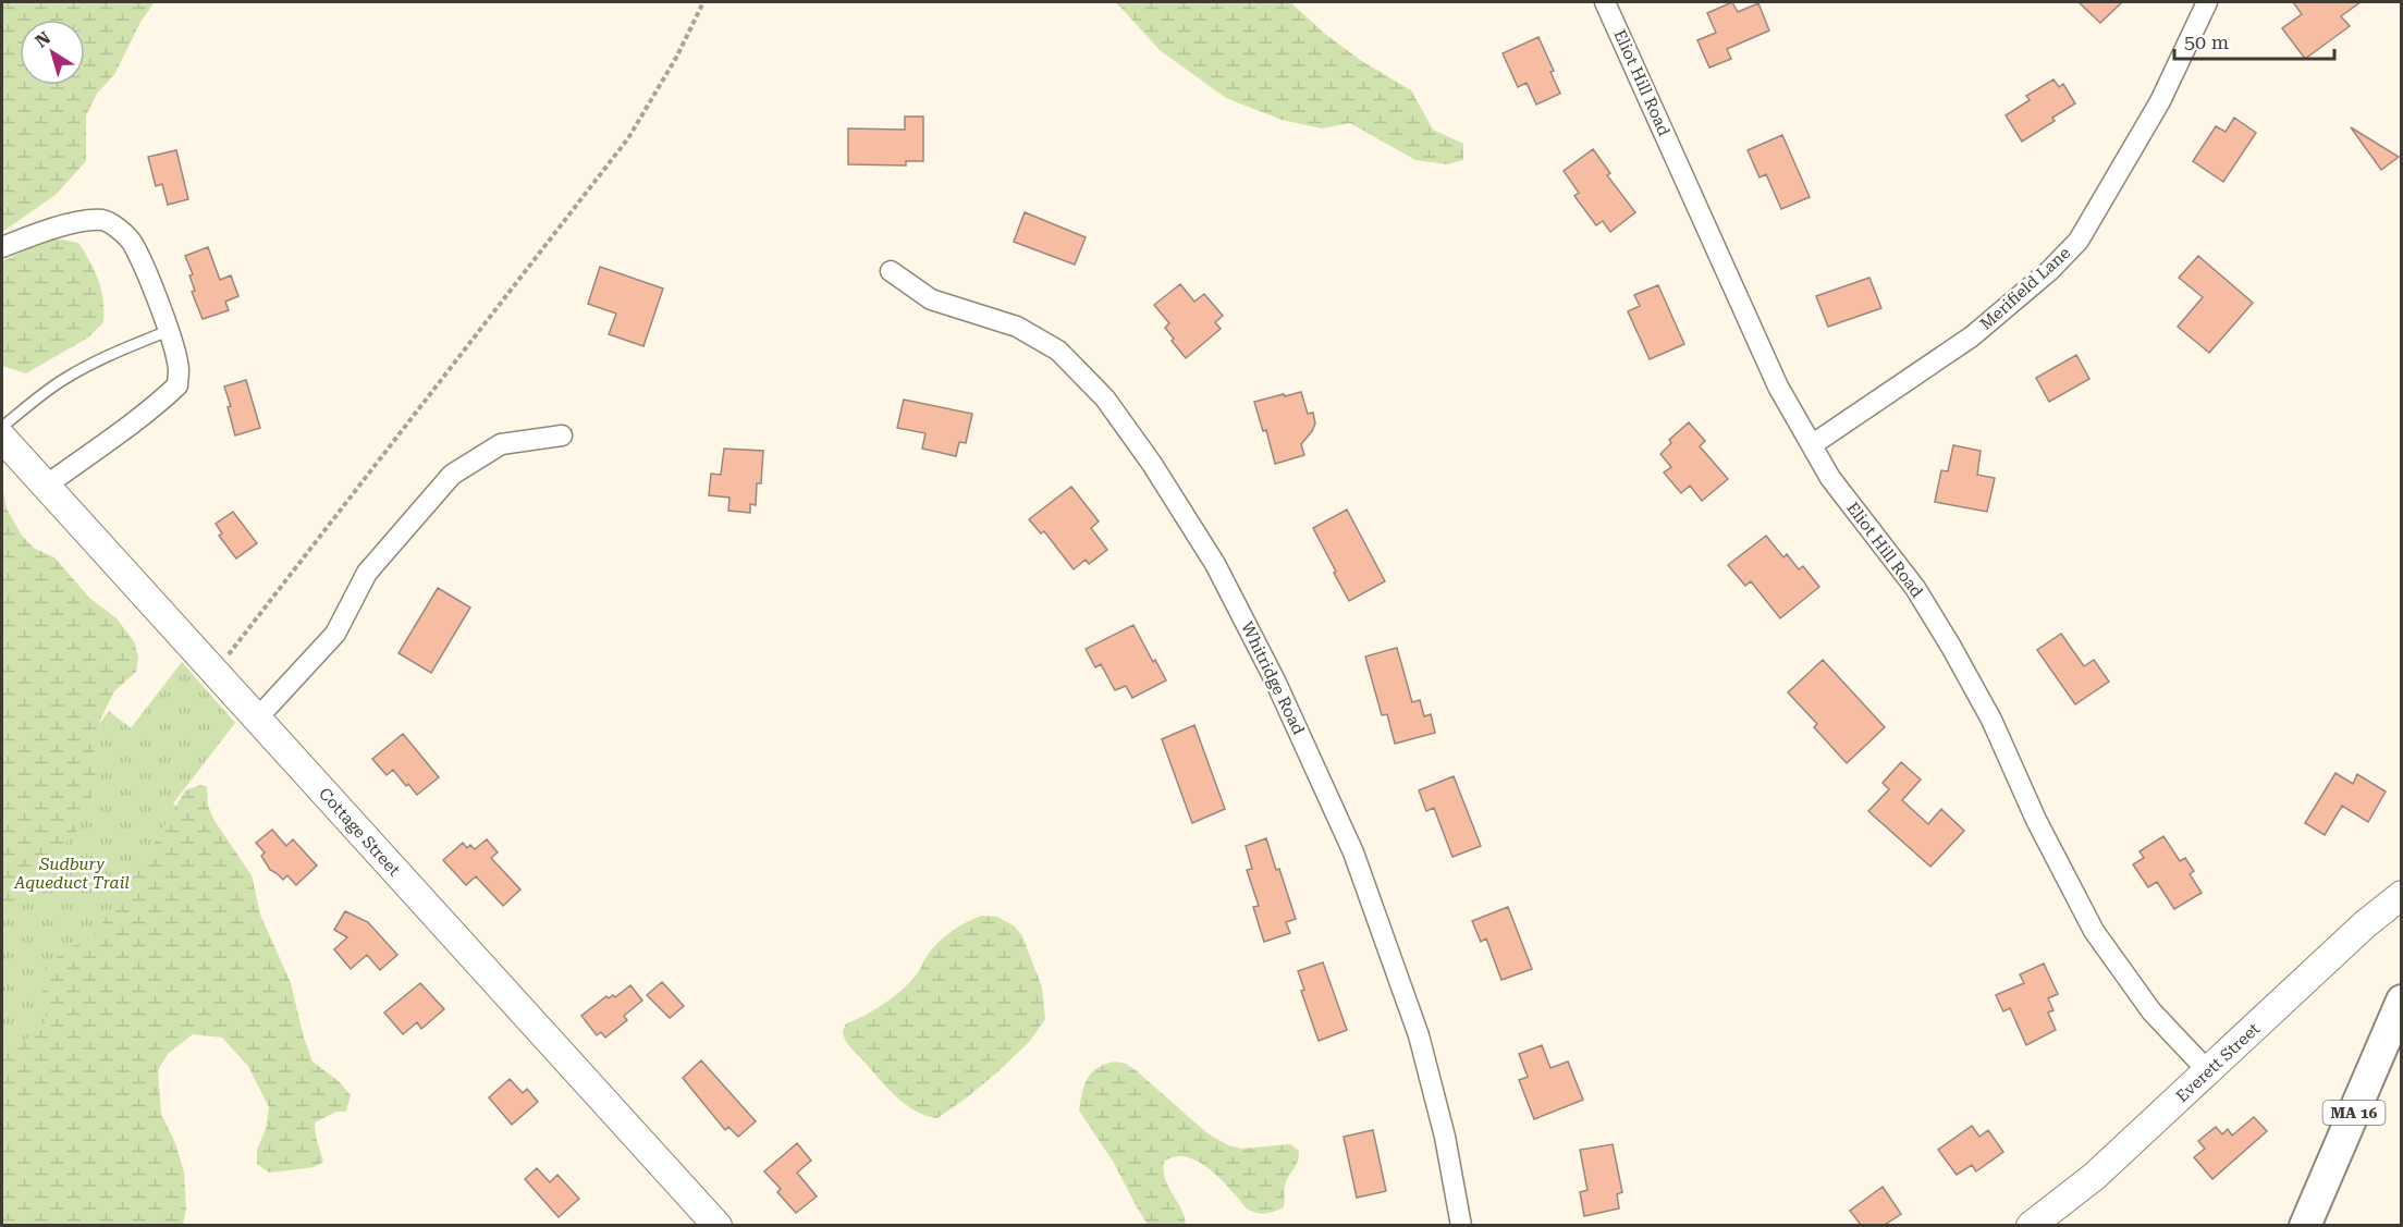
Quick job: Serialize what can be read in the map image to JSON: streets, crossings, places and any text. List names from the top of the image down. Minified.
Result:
{"streets":{"main road":["MA 16"],"street":["Eliot Hill Road","Merifield Lane","Whitridge Road","Cottage Street","Everett Street"]},"crossings":[["Eliot Hill Road","Merifield Lane"],["Eliot Hill Road","Everett Street"]],"parks":["Sudbury Aqueduct Trail"],"scale_bar":"50 m","north":"top left"}
